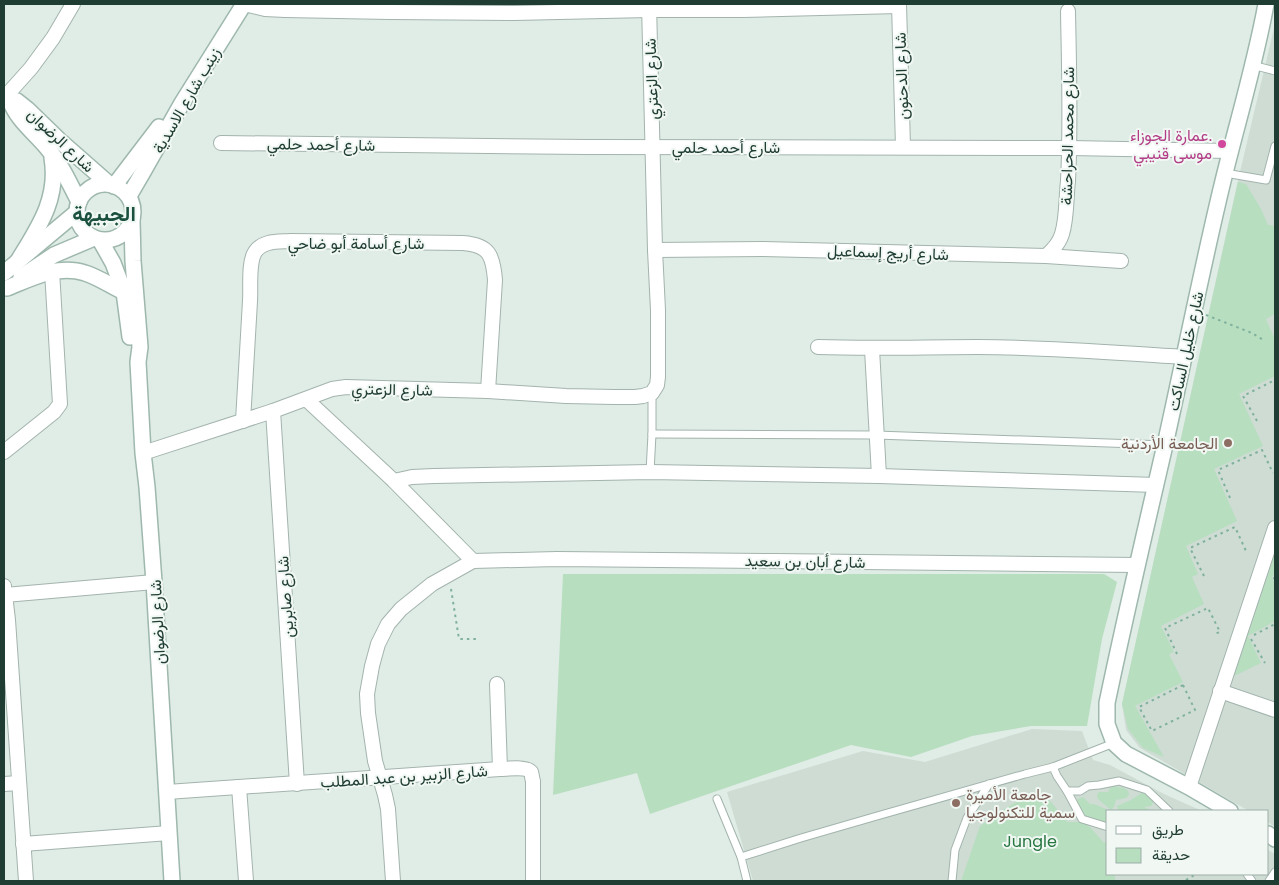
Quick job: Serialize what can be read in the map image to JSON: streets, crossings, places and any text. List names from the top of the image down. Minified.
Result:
{"streets":{"street":["شارع الدحنون","شارع الزعتري","زينب شارع الاسدية","شارع محمد الحراحشة","شارع الرضوان","شارع أحمد حلمي","شارع أسامة أبو ضاحي","شارع أريج إسماعيل","شارع خليل الساكت","شارع أبان بن سعيد","شارع صابرين","شارع الزبير بن عبد المطلب"]},"crossings":[["شارع الدحنون","شارع أحمد حلمي"],["شارع الزعتري","شارع الرضوان"],["شارع الزعتري","شارع أحمد حلمي"],["شارع الزعتري","شارع أسامة أبو ضاحي"],["شارع الزعتري","شارع أريج إسماعيل"],["شارع الزعتري","شارع صابرين"],["زينب شارع الاسدية","شارع الرضوان"],["شارع محمد الحراحشة","شارع أحمد حلمي"],["شارع محمد الحراحشة","شارع أريج إسماعيل"],["شارع الرضوان","شارع الزبير بن عبد المطلب"],["شارع أحمد حلمي","شارع خليل الساكت"],["شارع خليل الساكت","شارع أبان بن سعيد"],["شارع صابرين","شارع الزبير بن عبد المطلب"]],"districts":["الجبيهة"],"parks":["Jungle"],"places":["عمارة الجوزاء. موسى قنيبي","الجامعة الأردنية","جامعة الأميرة سمية للتكنولوجيا"],"legend":["طريق","حديقة"]}
